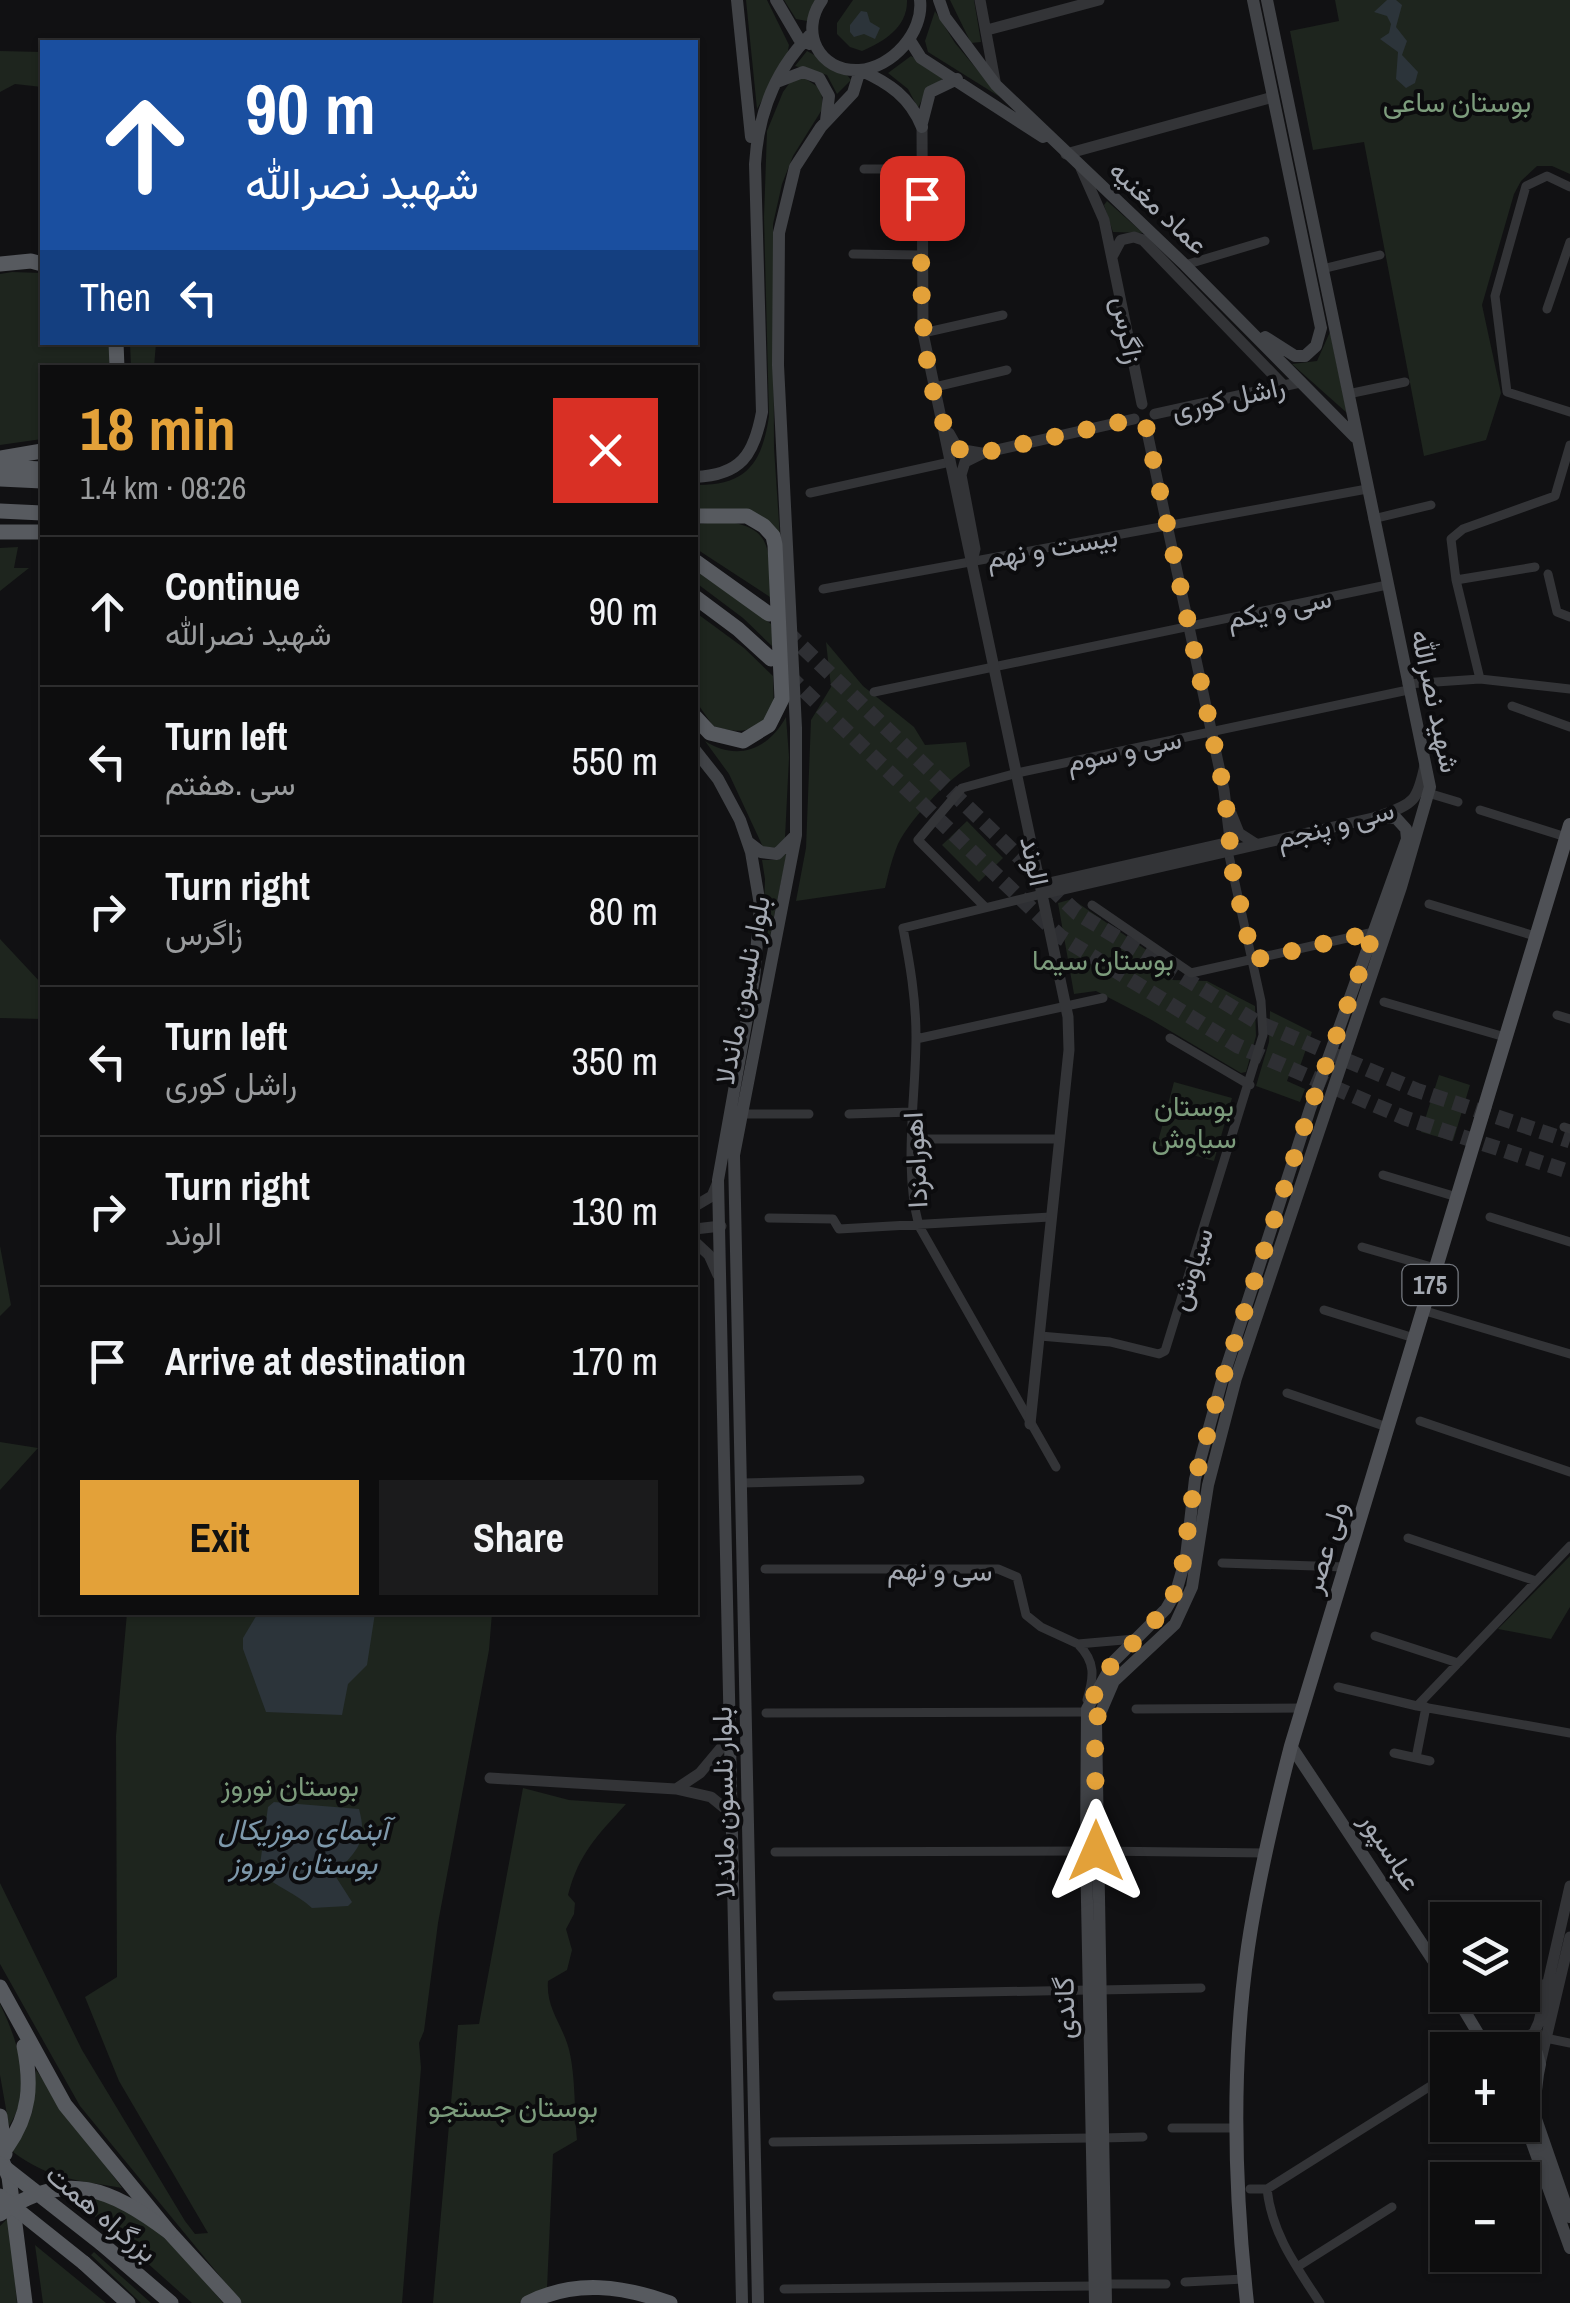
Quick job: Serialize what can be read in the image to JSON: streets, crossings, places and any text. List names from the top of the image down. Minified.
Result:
{"streets":{"highway":["بزرگراه همت"],"main road":["عماد مغنیه","شهید نصرالله","بلوار نلسون ماندلا","175","ولی عصر","عباسپور","گاندی"],"street":["زاگرس","راشل کوری","بیست و نهم","سی و یکم","سی و سوم","سی و پنجم","الوند","اهورامزدا","سیاوش","سی و نهم"]},"crossings":[["عماد مغنیه","زاگرس"],["عماد مغنیه","راشل کوری"],["عماد مغنیه","شهید نصرالله"],["بیست و نهم","شهید نصرالله"],["بیست و نهم","الوند"],["سی و یکم","شهید نصرالله"],["سی و یکم","الوند"],["شهید نصرالله","سی و سوم"],["شهید نصرالله","سی و پنجم"],["شهید نصرالله","گاندی"],["سی و سوم","الوند"],["سی و سوم","اهورامزدا"],["سی و پنجم","الوند"],["الوند","اهورامزدا"],["الوند","سیاوش"],["ولی عصر","عباسپور"]],"water":["آبنمای موزیکال بوستان نوروز"],"parks":["بوستان ساعی","بوستان سیما","بوستان سیاوش","بوستان نوروز","بوستان جستجو"],"page":{"turn":["90 m","شهید نصرالله"],"then":"Then","heading":["18 min","1.4 km · 08:26"],"list":[{"name":"Continue","note":"شهید نصرالله","value":"90 m"},{"name":"Turn left","note":"سی .هفتم","value":"550 m"},{"name":"Turn right","note":"زاگرس","value":"80 m"},{"name":"Turn left","note":"راشل کوری","value":"350 m"},{"name":"Turn right","note":"الوند","value":"130 m"},{"name":"Arrive at destination","value":"170 m"}],"buttons":["Exit","Share"],"map_buttons":["+","−"]}}
